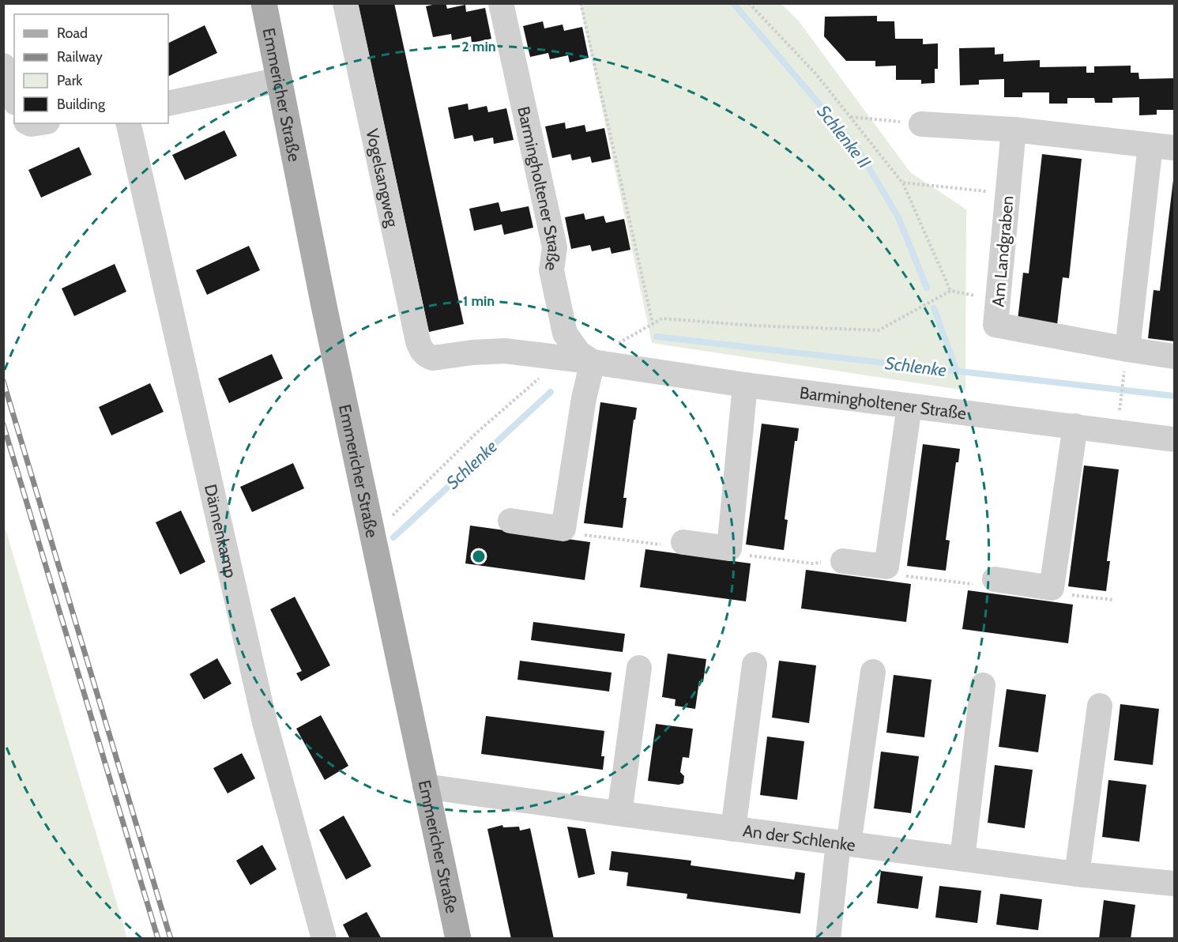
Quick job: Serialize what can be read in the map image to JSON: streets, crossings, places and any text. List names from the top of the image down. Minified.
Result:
{"streets":{"main road":["Emmericher Straße"],"street":["Vogelsangweg","Barmingholtener Straße","Am Landgraben","Dännenkamp","An der Schlenke"]},"crossings":[["Emmericher Straße","An der Schlenke"],["Vogelsangweg","Barmingholtener Straße"]],"water":["Schlenke II","Schlenke"],"legend":["Road","Railway","Park","Building"],"rings":["2 min","1 min"]}
